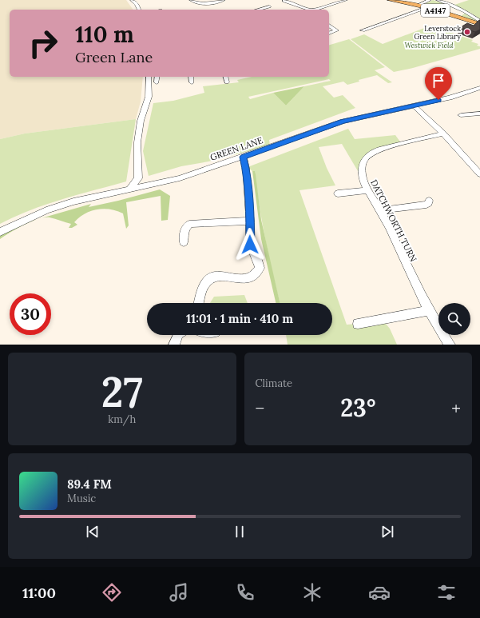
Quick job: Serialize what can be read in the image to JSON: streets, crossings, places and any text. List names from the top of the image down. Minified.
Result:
{"streets":{"main road":["A4147"],"street":["GREEN LANE","DATCHWORTH TURN"]},"parks":["Westwick Field"],"places":["Leverstock Green Library"],"page":{"turn":["110 m","Green Lane"],"limit":"30","trip":"11:01 · 1 min · 410 m","tile":[["27","km/h"],"Climate"],"heat":["−","23°","+"],"song":["89.4 FM","Music"],"tabs":"11:00"}}
